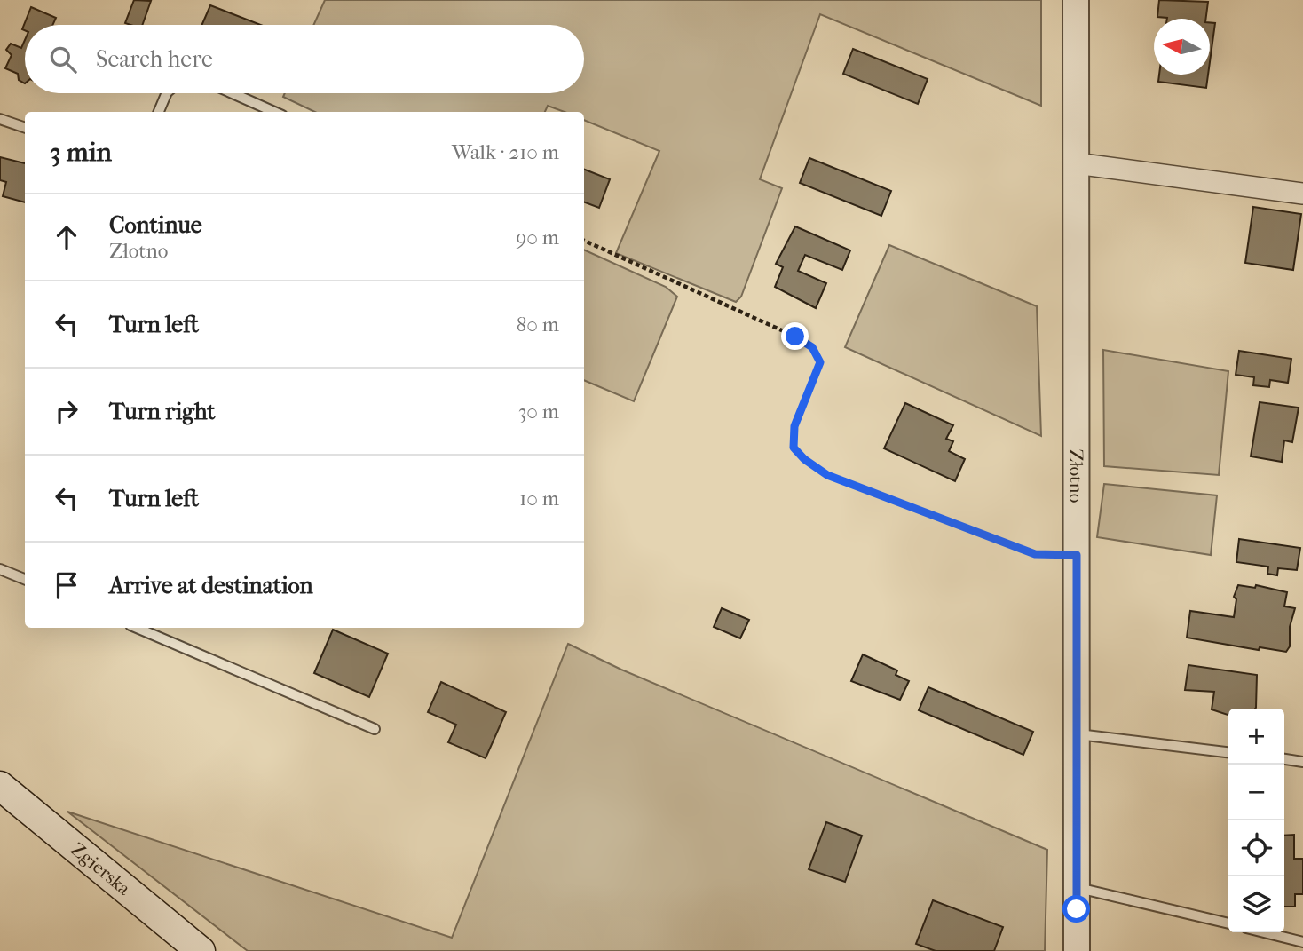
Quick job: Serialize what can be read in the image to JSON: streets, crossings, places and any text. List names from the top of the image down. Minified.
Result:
{"streets":{"main road":["Zgierska"],"street":["Złotno"]},"north":"left","page":{"search":"Search here","heading":["3 min","Walk · 210 m"],"list":[["Continue","Złotno","90 m"],["Turn left","80 m"],["Turn right","30 m"],["Turn left","10 m"],"Arrive at destination"],"map_buttons":["+","−"]}}
